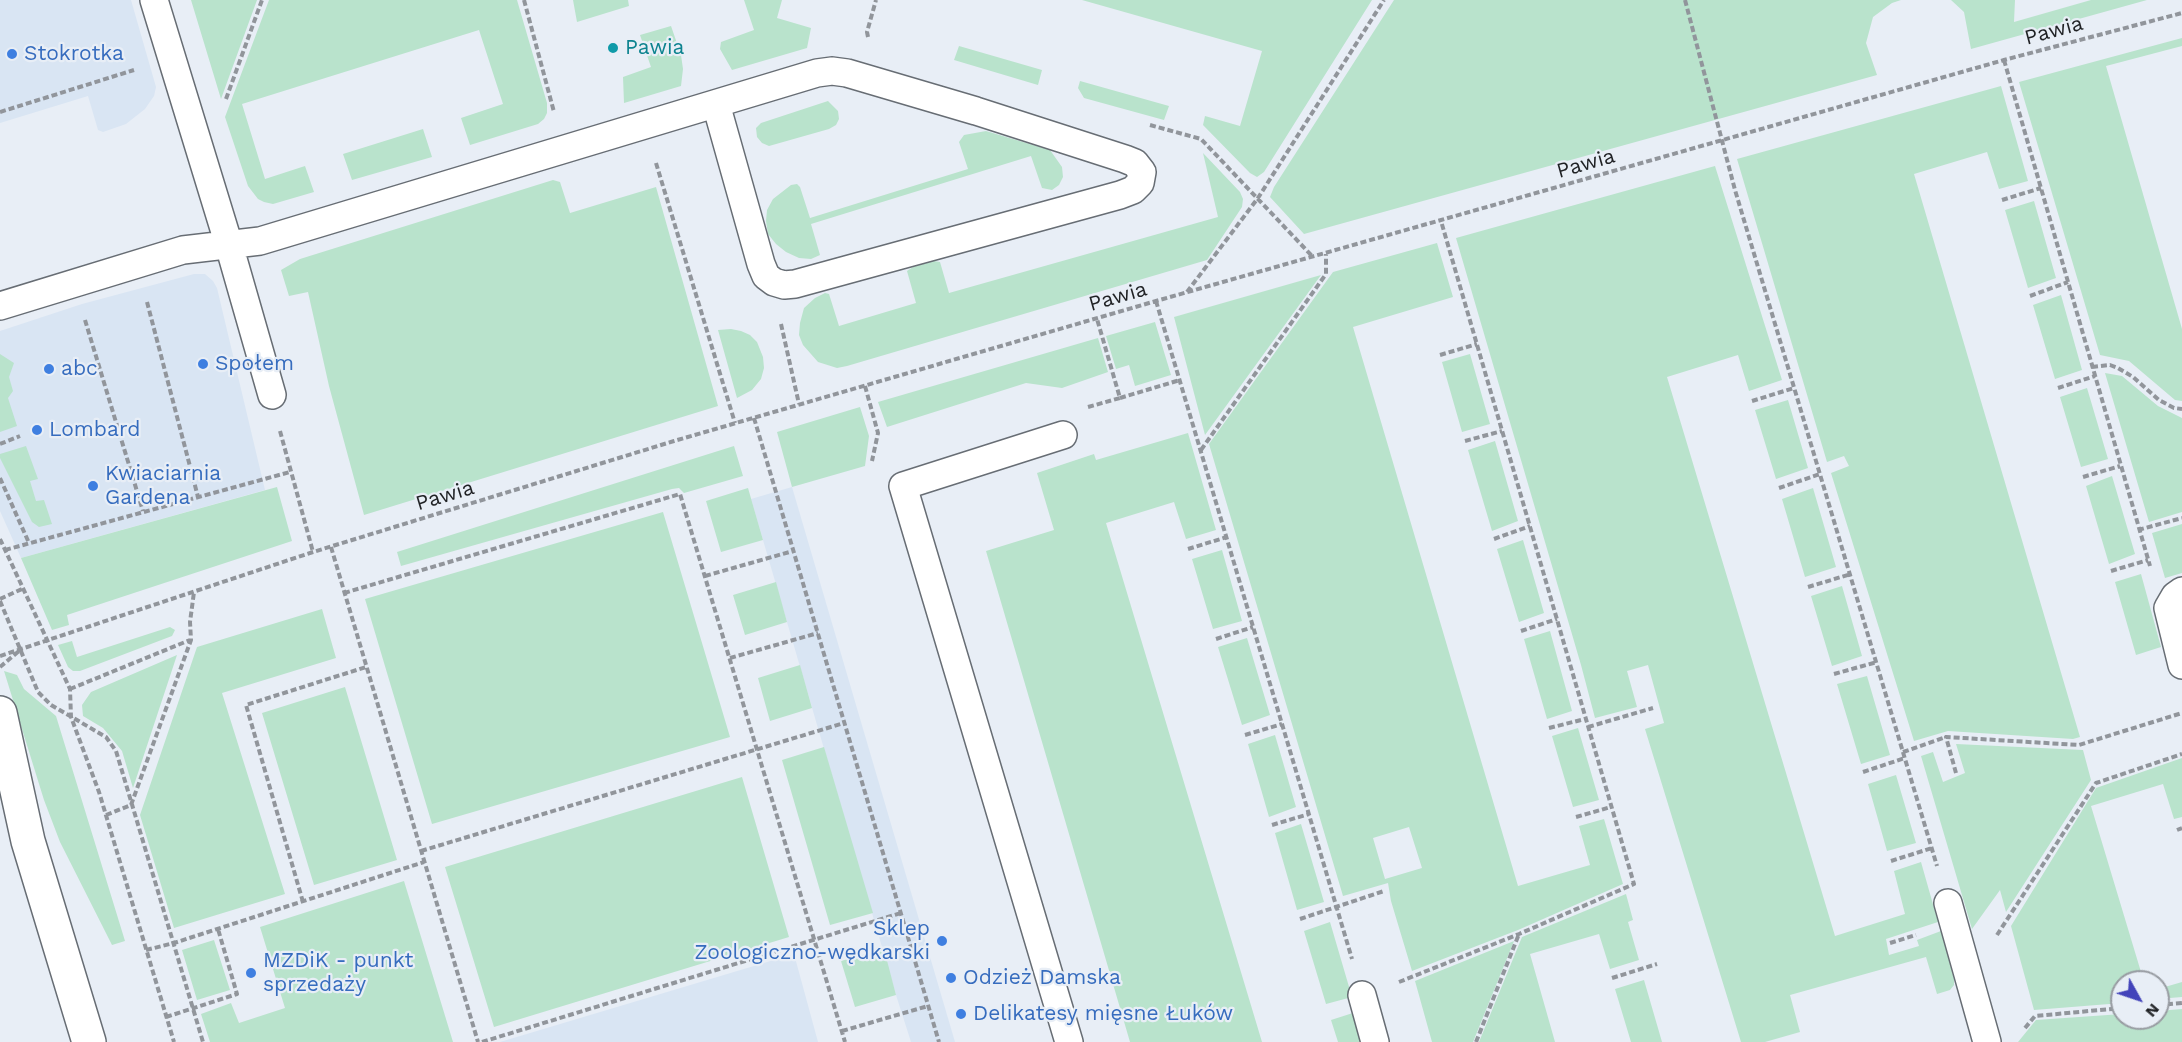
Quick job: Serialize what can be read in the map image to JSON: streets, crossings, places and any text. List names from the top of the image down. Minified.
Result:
{"streets":{"path":["Pawia"]},"places":["Pawia","Stokrotka","Społem","abc","Lombard","Kwiaciarnia Gardena","Sklep Zoologiczno-wędkarski","MZDiK - punkt sprzedaży","Odzież Damska","Delikatesy mięsne Łuków"],"north":"bottom right"}
